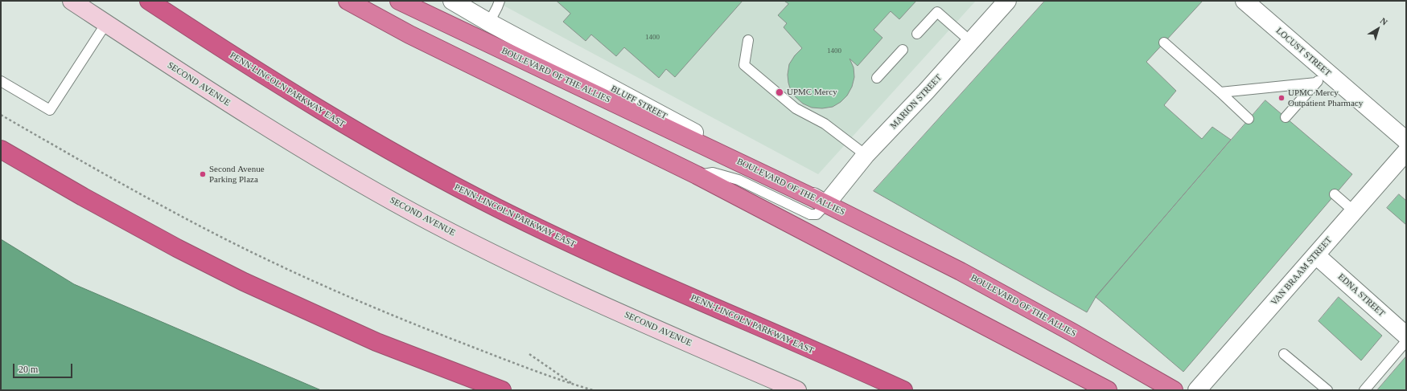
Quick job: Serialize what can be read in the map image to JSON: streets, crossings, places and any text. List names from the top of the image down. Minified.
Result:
{"streets":{"highway":["BOULEVARD OF THE ALLIES","PENN-LINCOLN PARKWAY EAST"],"main road":["SECOND AVENUE"],"street":["LOCUST STREET","MARION STREET","BLUFF STREET","VAN BRAAM STREET","EDNA STREET"]},"crossings":[["BOULEVARD OF THE ALLIES","MARION STREET"],["BOULEVARD OF THE ALLIES","BLUFF STREET"],["MARION STREET","BLUFF STREET"],["VAN BRAAM STREET","EDNA STREET"]],"places":["UPMC Mercy","UPMC Mercy Outpatient Pharmacy","Second Avenue Parking Plaza"],"house_numbers":["1400","1400"],"scale_bar":"20 m","north":"top right"}
